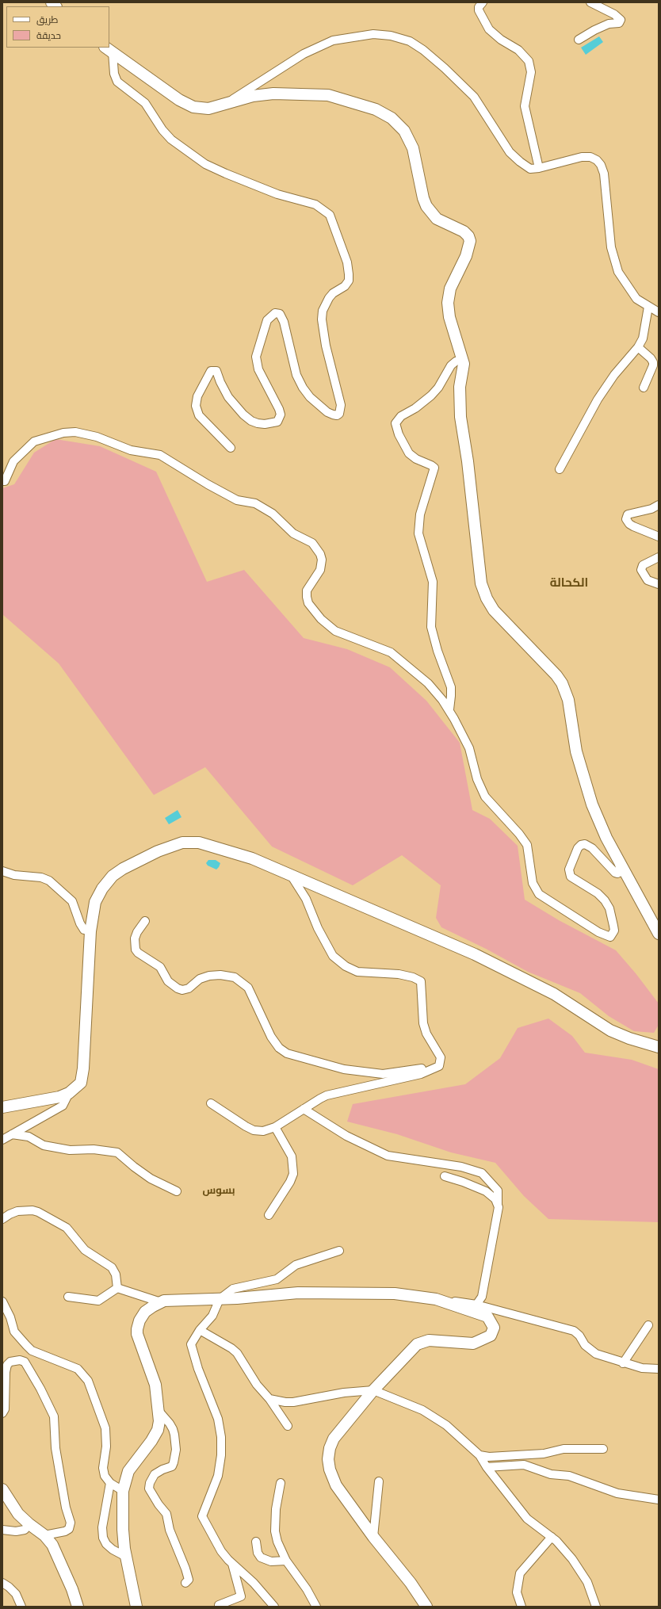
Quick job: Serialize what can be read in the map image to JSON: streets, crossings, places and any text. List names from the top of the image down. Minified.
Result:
{"districts":["الكحالة","بسوس"],"legend":["طريق","حديقة"]}
